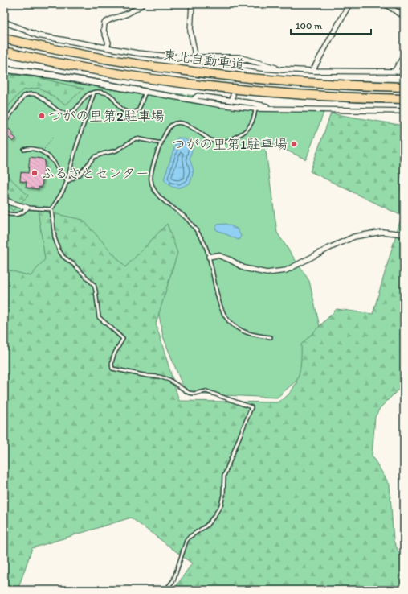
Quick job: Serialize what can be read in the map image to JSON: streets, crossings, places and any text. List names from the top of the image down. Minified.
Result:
{"streets":{"highway":["東北自動車道"]},"places":["つがの里第2駐車場","つがの里第1駐車場","ふるさとセンター"],"scale_bar":"100 m"}
